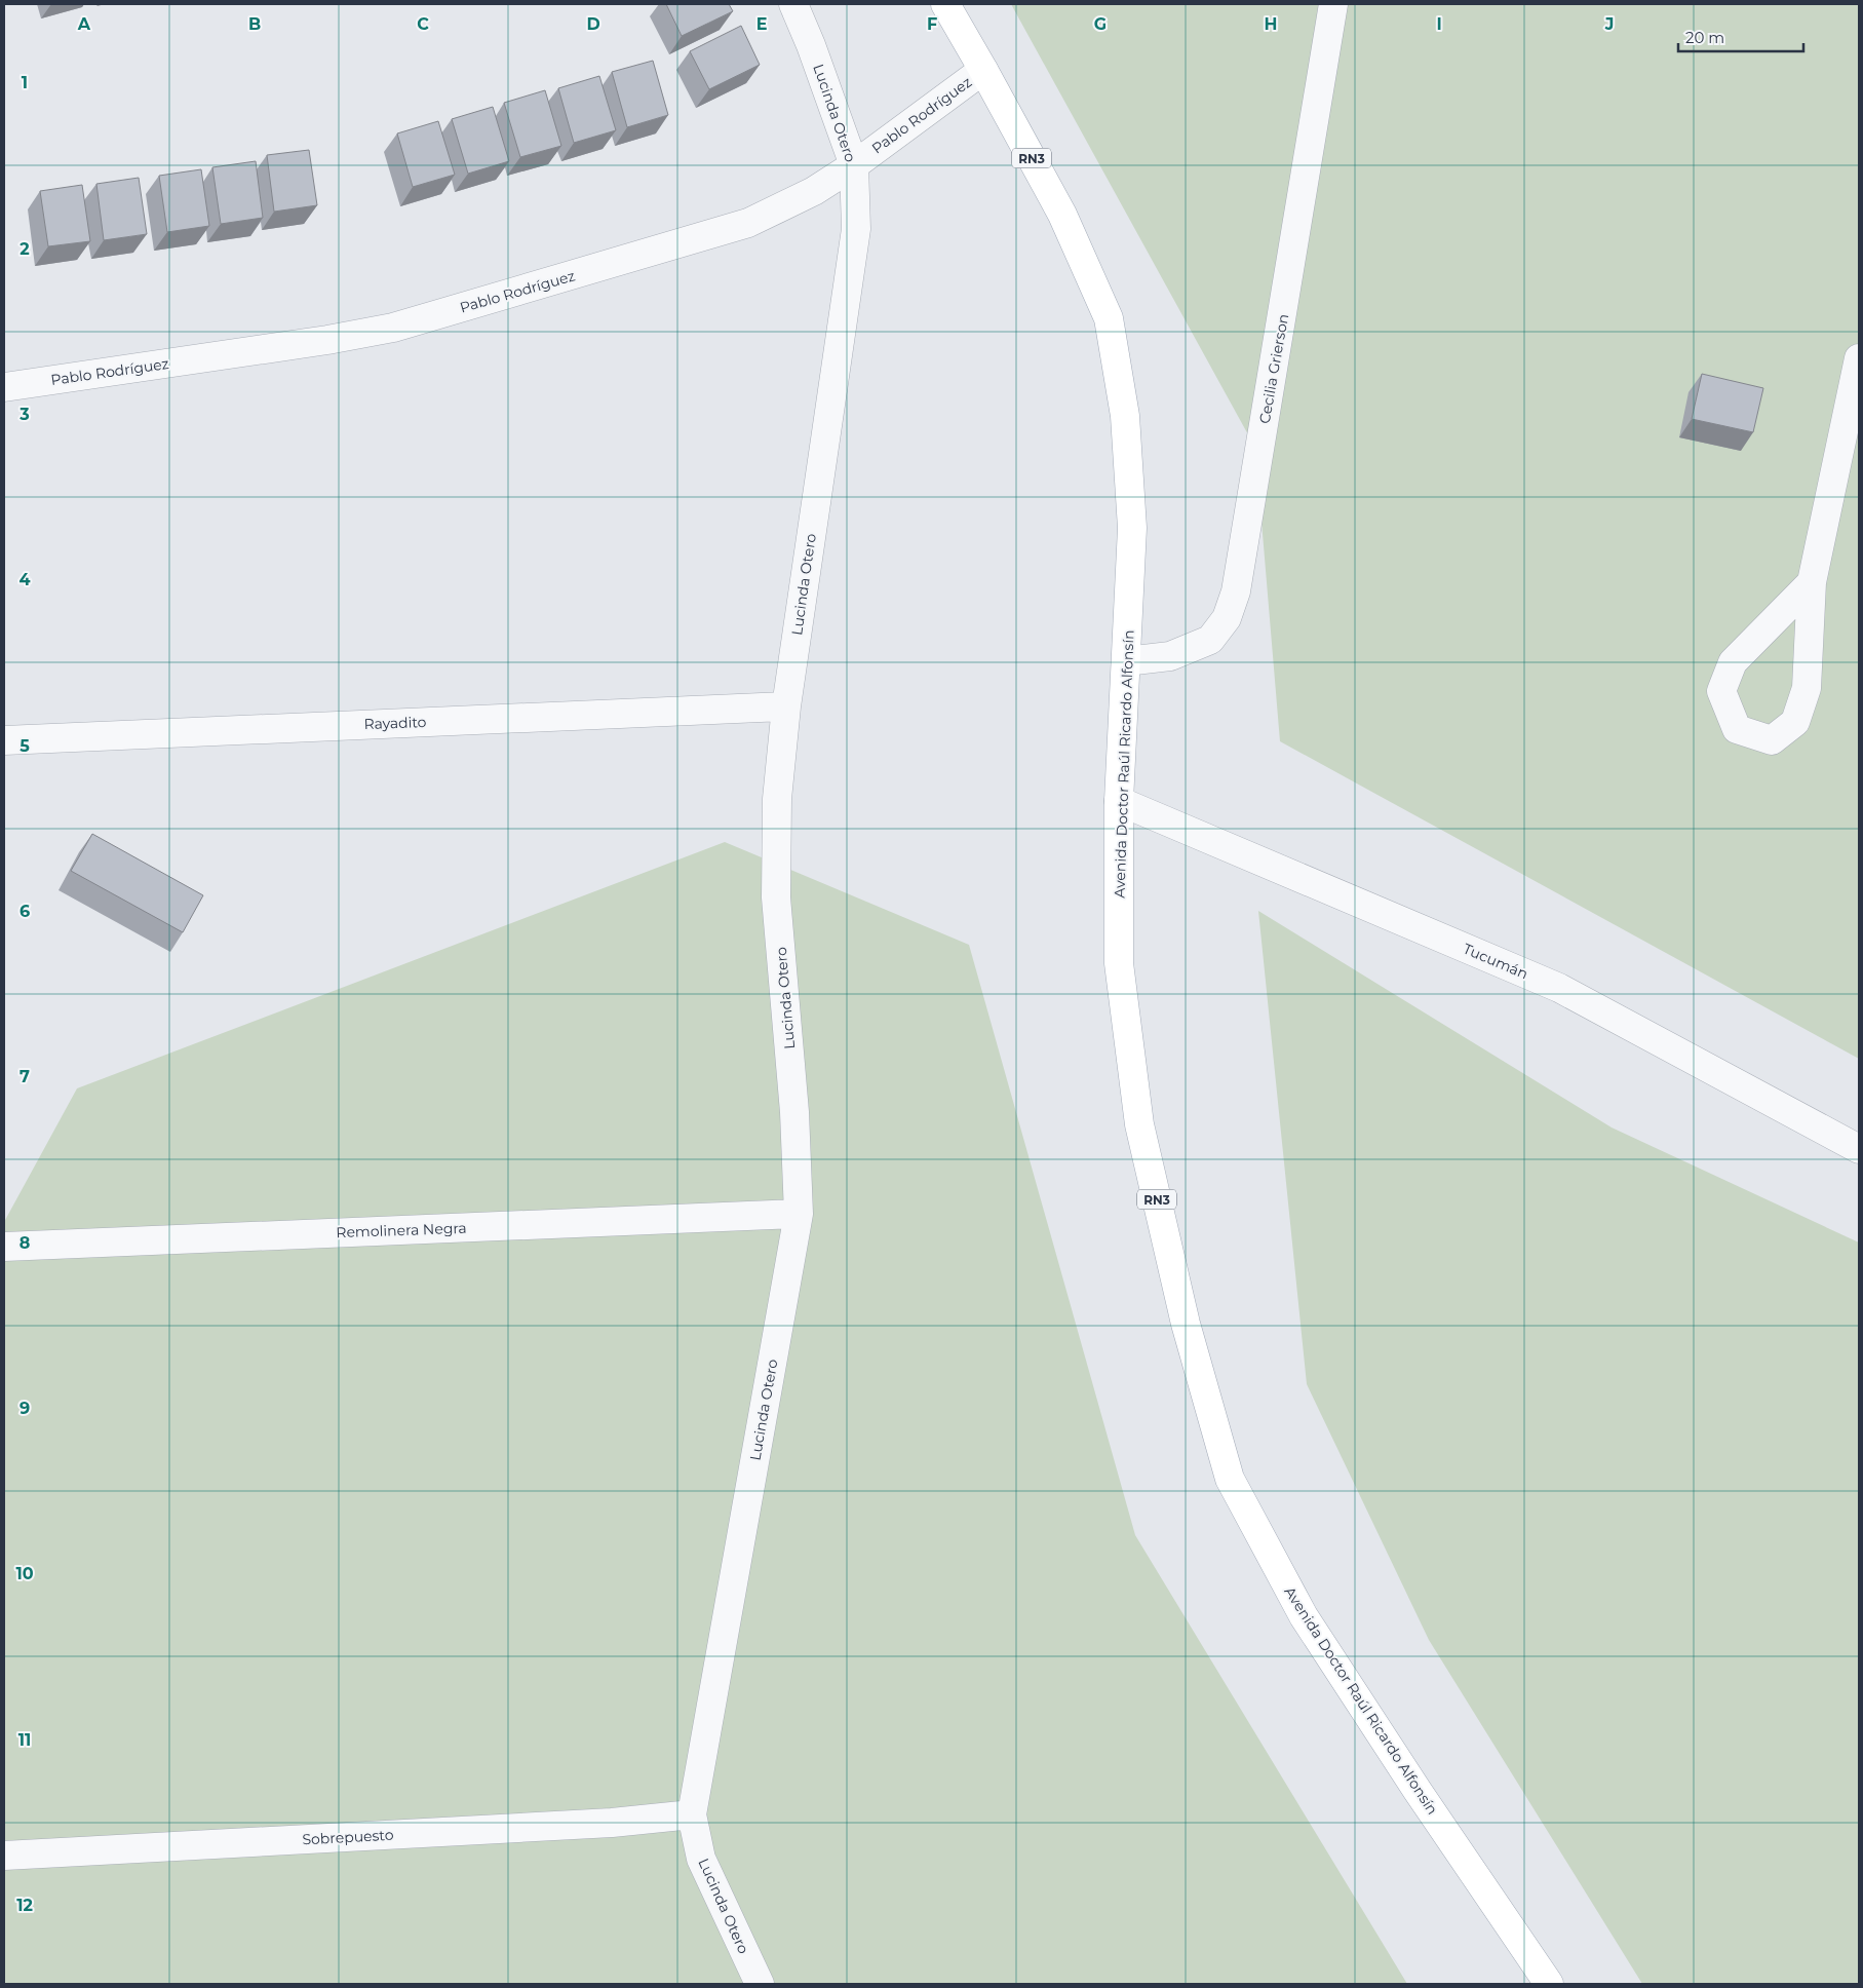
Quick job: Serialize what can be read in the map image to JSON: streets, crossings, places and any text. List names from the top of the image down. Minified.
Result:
{"streets":{"main road":["RN3","Avenida Doctor Raúl Ricardo Alfonsín"],"street":["Lucinda Otero","Pablo Rodríguez","Cecilia Grierson","Rayadito","Tucumán","Remolinera Negra","Sobrepuesto"]},"crossings":[["Lucinda Otero","Pablo Rodríguez"],["Lucinda Otero","Rayadito"],["Lucinda Otero","Remolinera Negra"],["Lucinda Otero","Sobrepuesto"],["Pablo Rodríguez","Avenida Doctor Raúl Ricardo Alfonsín"],["Cecilia Grierson","Avenida Doctor Raúl Ricardo Alfonsín"],["Avenida Doctor Raúl Ricardo Alfonsín","Tucumán"]],"scale_bar":"20 m","grid":{"columns":["A","B","C","D","E","F","G","H","I","J"],"rows":["1","2","3","4","5","6","7","8","9","10","11","12"]}}
